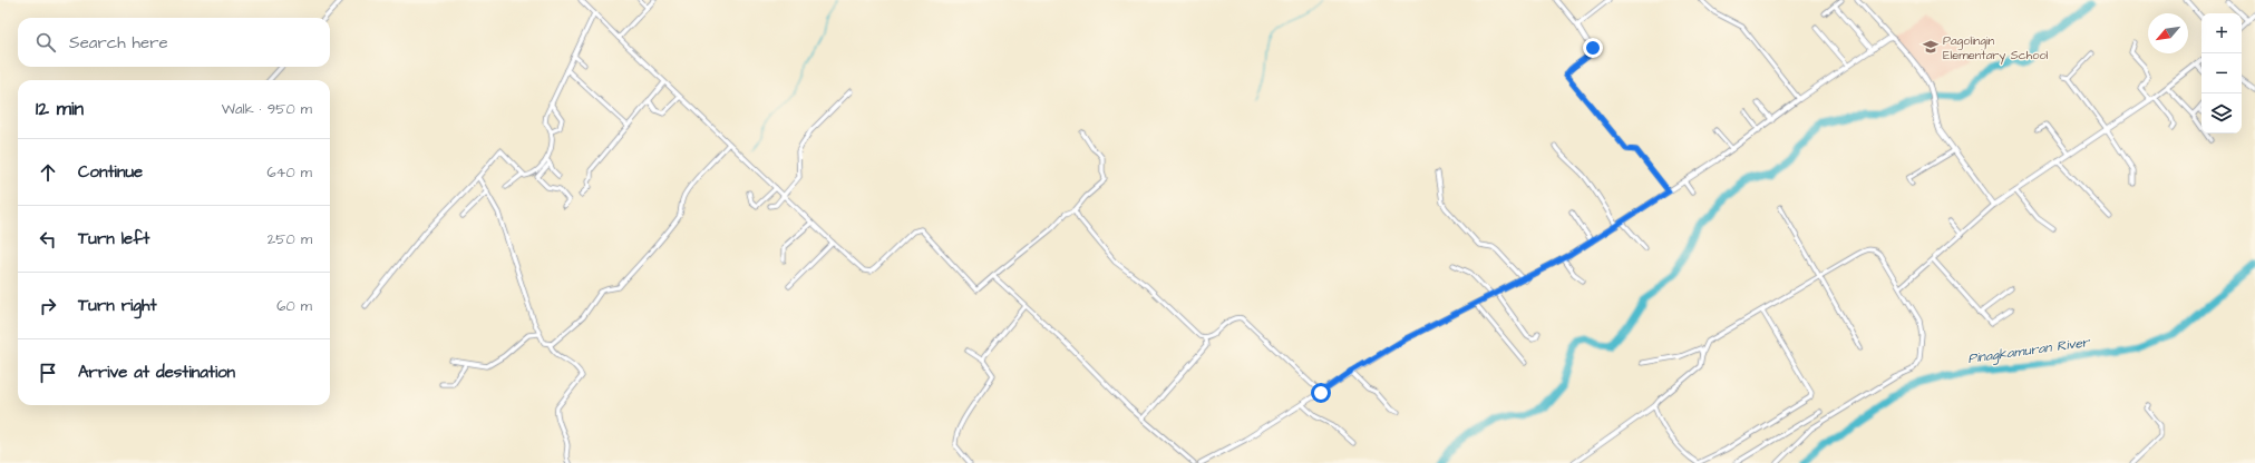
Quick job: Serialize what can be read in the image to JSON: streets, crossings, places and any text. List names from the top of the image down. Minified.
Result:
{"water":["Pinagkamuran River"],"places":{"school or university":["Pagolingin Elementary School"]},"north":"bottom left","page":{"map_buttons":["+","−"],"search":"Search here","heading":["12 min","Walk · 950 m"],"list":[["Continue","640 m"],["Turn left","250 m"],["Turn right","60 m"],"Arrive at destination"]}}
